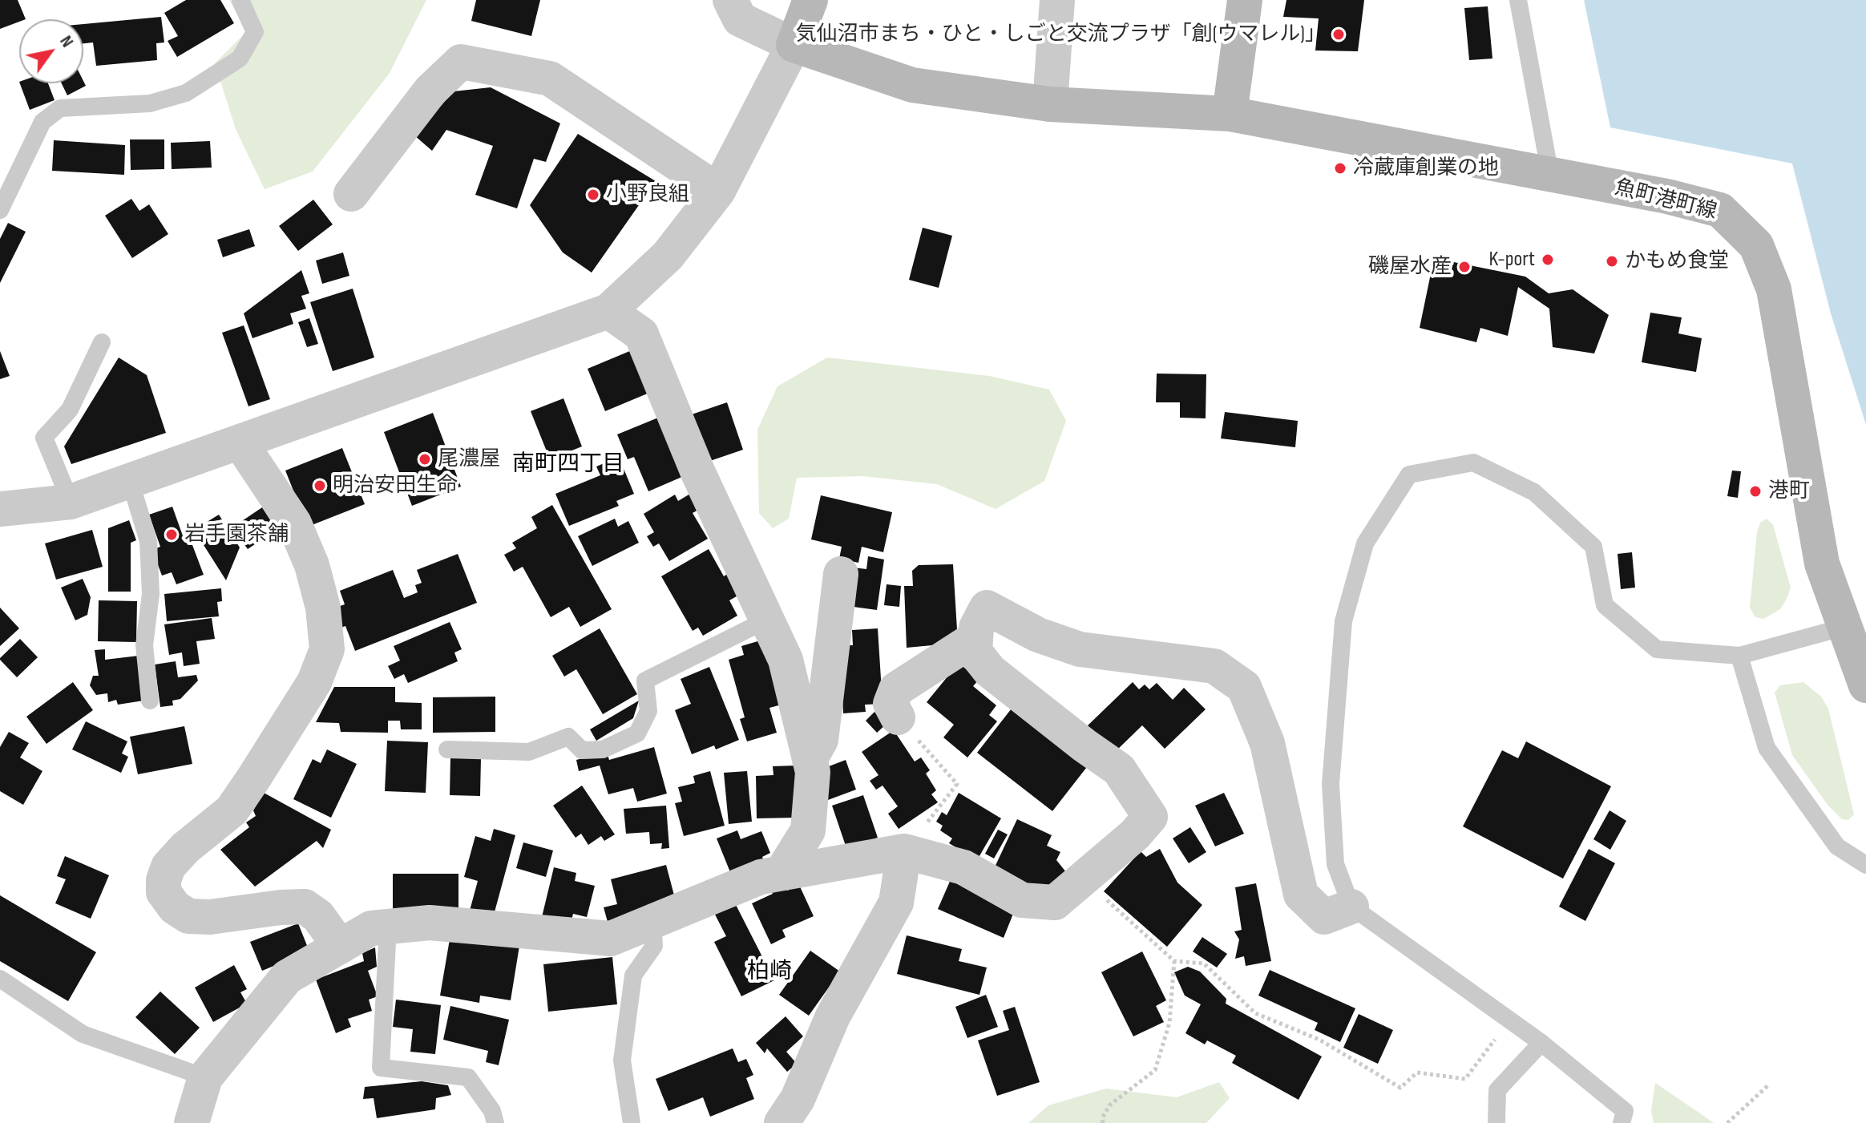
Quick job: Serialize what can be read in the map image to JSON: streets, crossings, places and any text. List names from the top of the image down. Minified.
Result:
{"streets":{"street":["魚町港町線"]},"districts":["南町四丁目","柏崎"],"places":["気仙沼市まち・ひと・しごと交流プラザ「創(ウマレル)」","冷蔵庫創業の地","小野良組","K-port","かもめ食堂","磯屋水産","尾濃屋","明治安田生命","港町","岩手園茶舗"],"north":"top right"}
